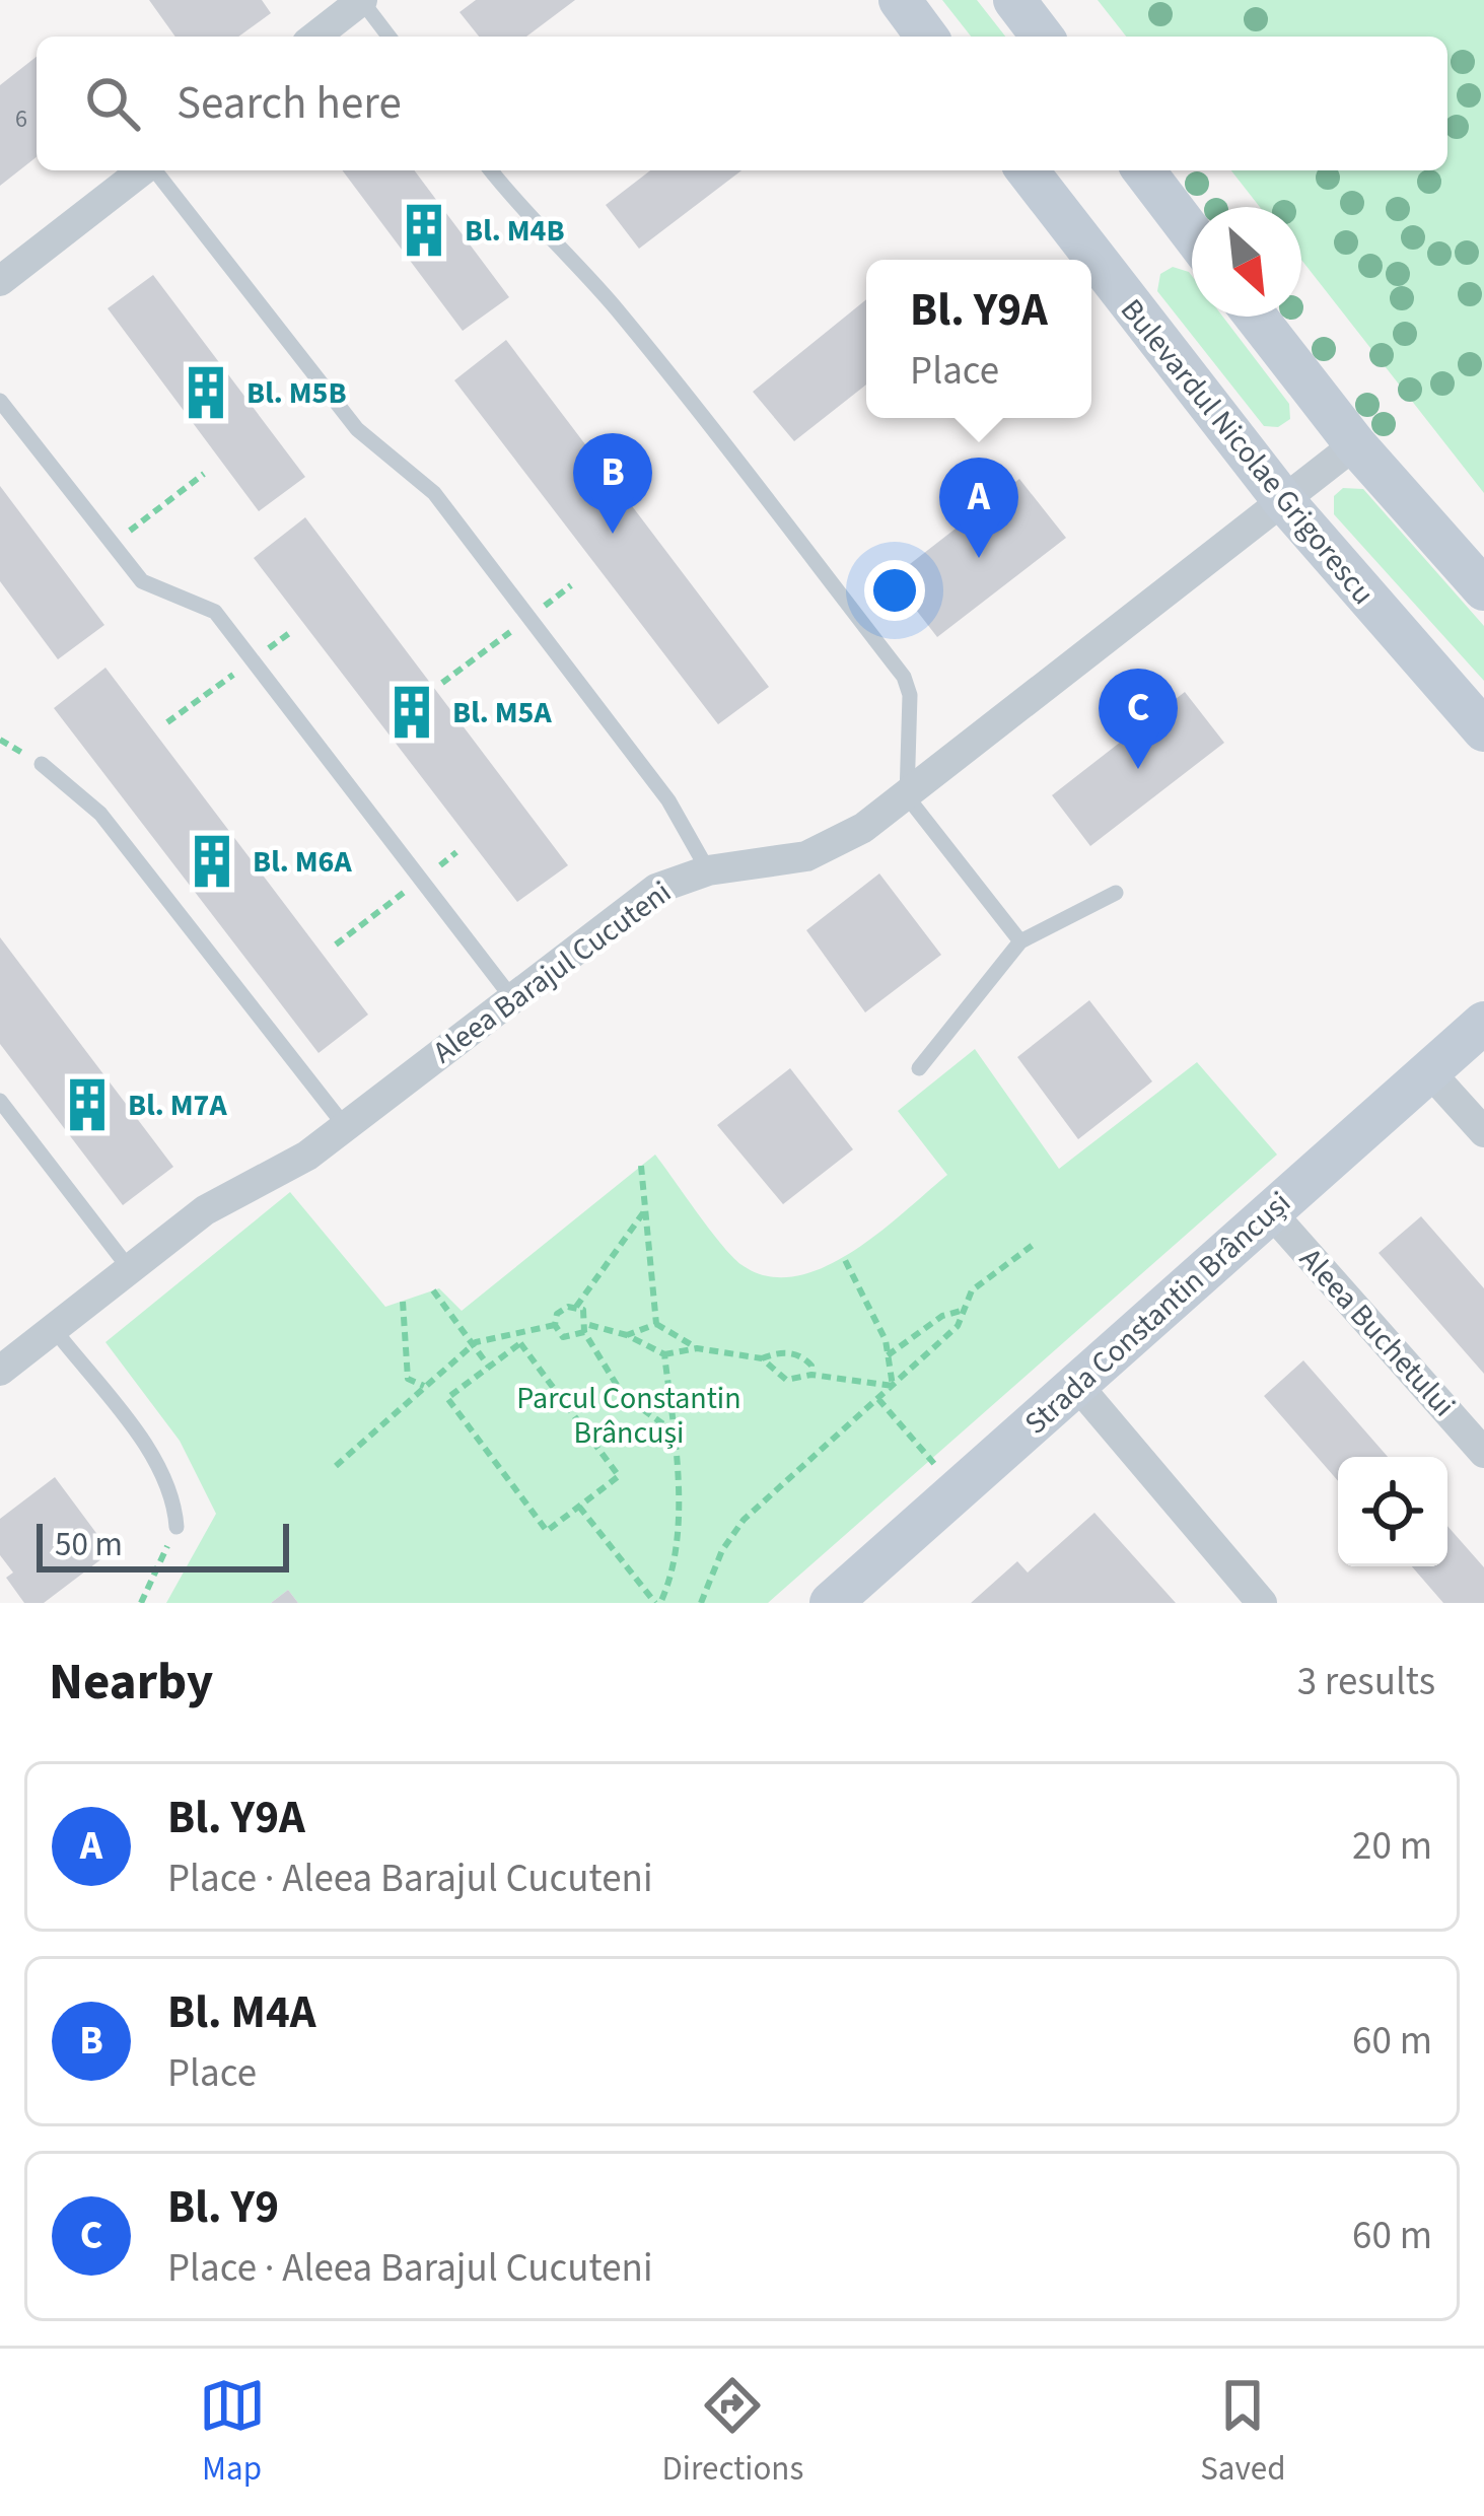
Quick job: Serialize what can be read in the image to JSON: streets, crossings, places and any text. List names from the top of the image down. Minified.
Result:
{"streets":{"main road":["Bulevardul Nicolae Grigorescu","Strada Constantin Brâncuși"],"street":["Aleea Barajul Cucuteni","Aleea Buchetului"]},"crossings":[["Bulevardul Nicolae Grigorescu","Aleea Barajul Cucuteni"],["Strada Constantin Brâncuși","Aleea Buchetului"]],"parks":["Parcul Constantin Brâncuși"],"places":{"building":["Bl. M4B","Bl. M5B","Bl. M5A","Bl. M6A","Bl. M7A"]},"house_numbers":["6"],"scale_bar":"50 m","north":"bottom right","page":{"search":"Search here","popup":["Bl. Y9A","Place"],"pins":["B","A","C"],"scale":"50 m","heading":["Nearby","3 results"],"list":[{"mark":"A","name":"Bl. Y9A","note":"Place · Aleea Barajul Cucuteni","value":"20 m"},{"mark":"B","name":"Bl. M4A","note":"Place","value":"60 m"},{"mark":"C","name":"Bl. Y9","note":"Place · Aleea Barajul Cucuteni","value":"60 m"}],"nav":["Map","Directions","Saved"]}}
